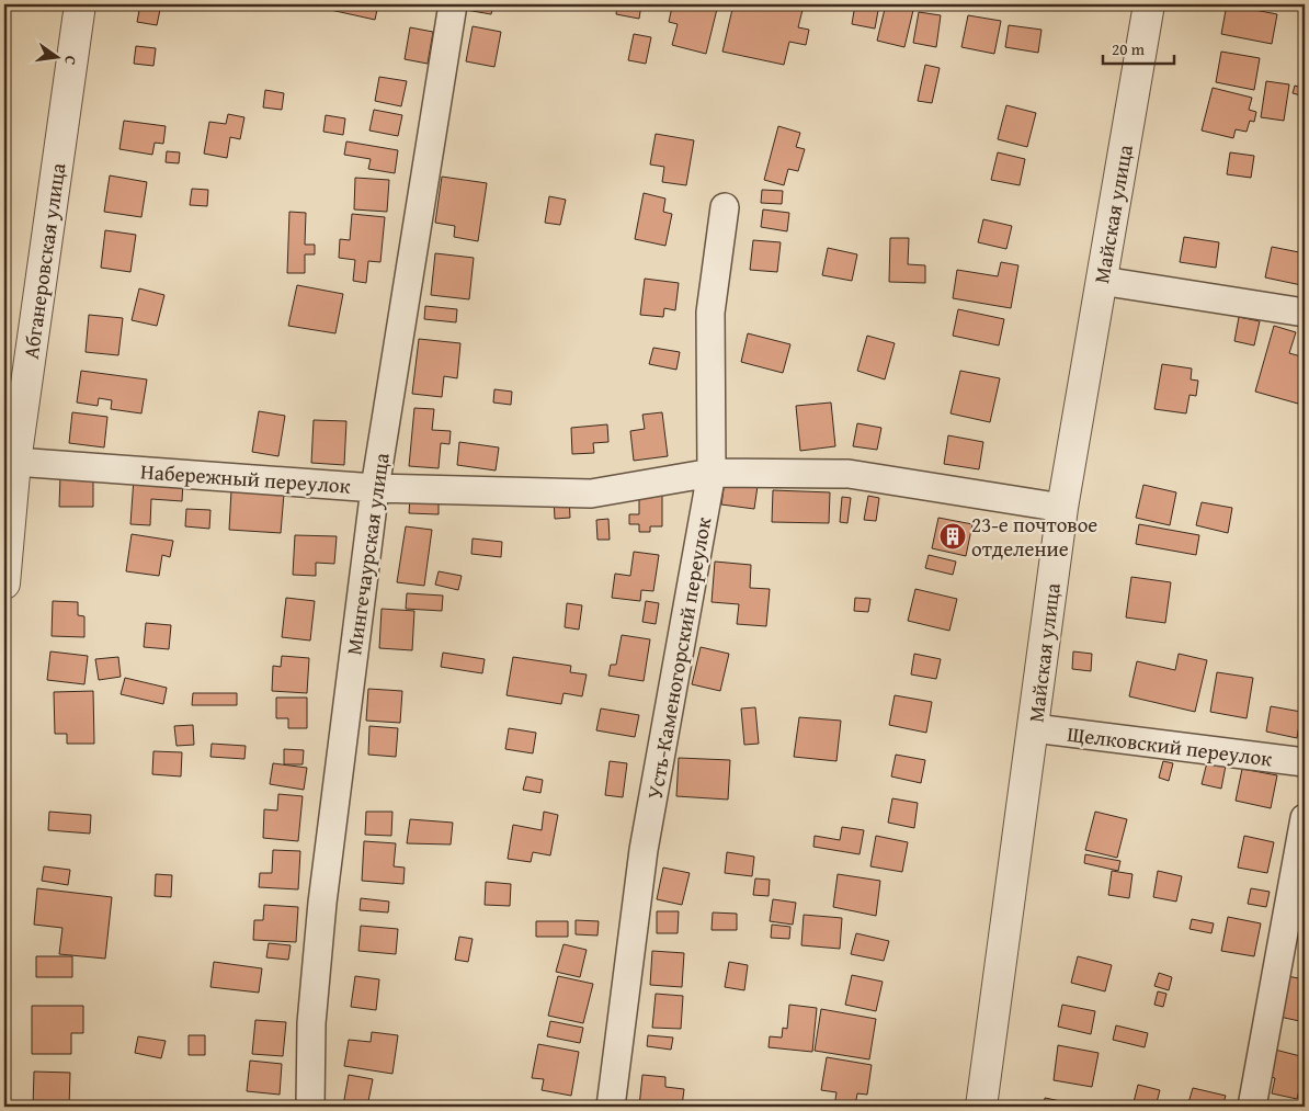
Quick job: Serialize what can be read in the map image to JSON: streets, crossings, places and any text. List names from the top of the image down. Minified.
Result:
{"streets":{"street":["Майская улица","Абганеровская улица","Набережный переулок","Мингечаурская улица","Усть-Каменогорский переулок","Щелковский переулок"]},"crossings":[["Майская улица","Набережный переулок"],["Майская улица","Щелковский переулок"],["Абганеровская улица","Набережный переулок"],["Набережный переулок","Мингечаурская улица"],["Набережный переулок","Усть-Каменогорский переулок"]],"places":{"building":["23-е почтовое отделение"]},"scale_bar":"20 m","north":"right"}
